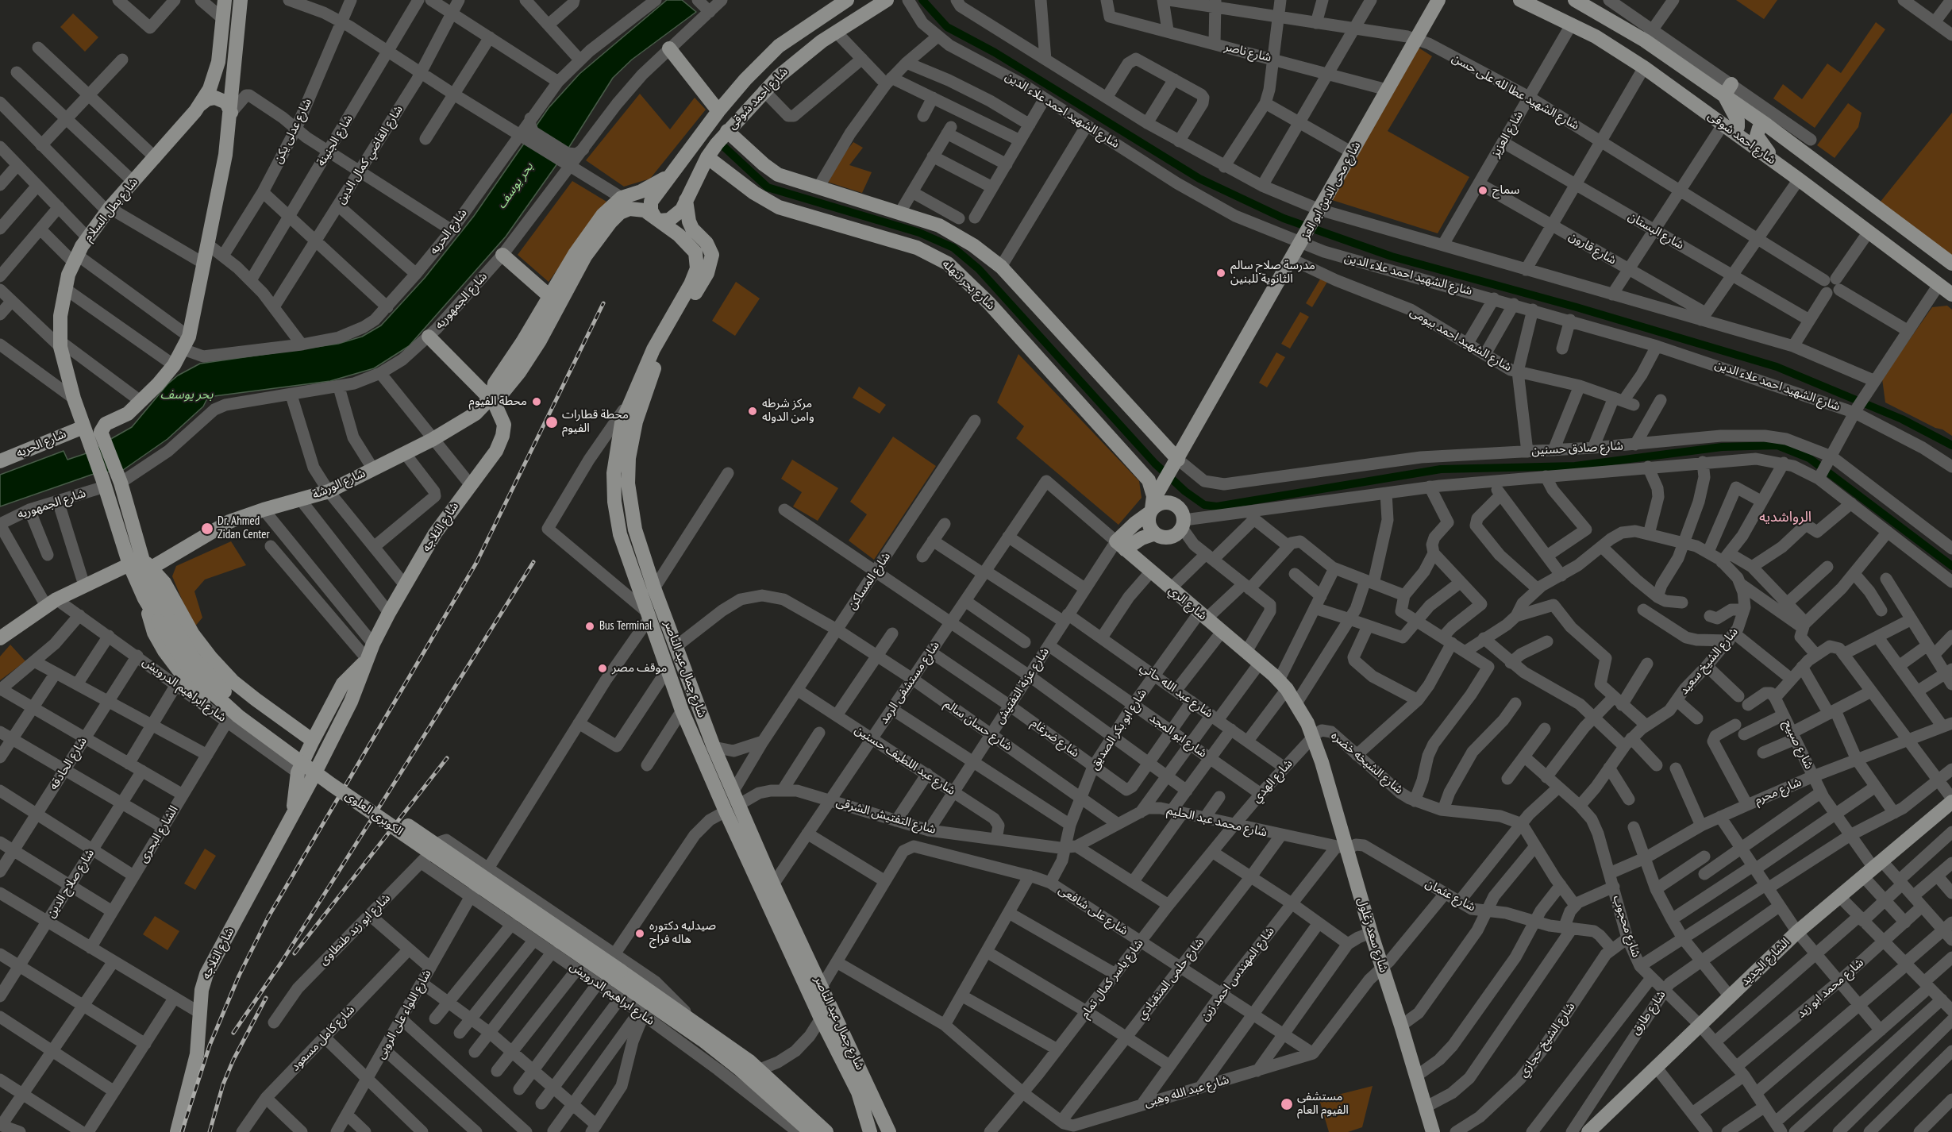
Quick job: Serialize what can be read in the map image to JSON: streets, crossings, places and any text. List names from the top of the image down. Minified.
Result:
{"streets":{"main road":["شارع احمد شوقى","شارع محى الدين ابو العز","شارع بطل السلام","شارع الحريه","شارع بحر تنهله","شارع الورشة","شارع الثلاجه","شارع الري","شارع جمال عبد الناصر","شارع ابراهيم الدرويش","الكوبرى العلوى","شارع سعد زغلول","الشارع الجديد"],"street":["شارع ناصر","شارع الشهيد عطا لله على حسن","شارع الشهيد احمد علاء الدين","شارع عدلى يكن","شارع العزيز","شارع الجنينة","شارع القاضي كمال الدين","شارع البستان","شارع قارون","شارع الجمهوريه","شارع الشهيد احمد بيومى","شارع صادق حسنين","شارع المساكن","شارع الشيخ سعيد","شارع مستشفى الرمد","شارع عزبة التفتيش","شارع عبد الله حاتي","شارع حسان سالم","شارع ابو بكر الصديق","شارع ابو المجد","شارع ضرغام","شارع صبيح","شارع عبد اللطيف حسنين","شارع الشيخه خضره","شارع الحادقه","شارع الهدي","شارع محرم","شارع التفتيش الشرقى","شارع محمد عبد الحليم","الشارع البحرى","شارع صلاح الدين","شارع عثمان","شارع على شافعى","شارع محجوب","شارع ابو زيد طنطاوى","شارع المهندس احمد زين","شارع ياسر كمال تمام","شارع حلمى المنقبادي","شارع محمد ابو زيد","شارع طارق","شارع اللواء على الروبى","شارع كامل مسعود","شارع الشيخ حجازي","شارع عبد الله وهبى"]},"crossings":[["شارع ناصر","شارع محى الدين ابو العز"],["شارع الشهيد عطا لله على حسن","شارع العزيز"],["شارع الشهيد عطا لله على حسن","شارع محى الدين ابو العز"],["شارع احمد شوقى","شارع العزيز"],["شارع احمد شوقى","شارع بحر تنهله"],["شارع احمد شوقى","شارع الورشة"],["شارع الشهيد احمد علاء الدين","شارع محى الدين ابو العز"],["شارع العزيز","شارع البستان"],["شارع العزيز","شارع قارون"],["شارع محى الدين ابو العز","شارع الشهيد احمد بيومى"],["شارع محى الدين ابو العز","شارع صادق حسنين"],["شارع بطل السلام","شارع الحريه"],["شارع بطل السلام","شارع الجمهوريه"],["شارع الجمهوريه","شارع الثلاجه"],["شارع الورشة","شارع الثلاجه"],["شارع الورشة","شارع ابراهيم الدرويش"],["شارع الثلاجه","شارع ابراهيم الدرويش"],["شارع المساكن","شارع جمال عبد الناصر"],["شارع المساكن","شارع حسان سالم"],["شارع المساكن","شارع عبد اللطيف حسنين"],["شارع المساكن","شارع التفتيش الشرقى"],["شارع الري","شارع مستشفى الرمد"],["شارع الري","شارع عزبة التفتيش"],["شارع الري","شارع ابو بكر الصديق"],["شارع الري","شارع الشيخه خضره"],["شارع الري","شارع الهدي"],["شارع الري","شارع سعد زغلول"],["شارع الشيخ سعيد","شارع محجوب"],["شارع جمال عبد الناصر","شارع مستشفى الرمد"],["شارع جمال عبد الناصر","شارع حسان سالم"],["شارع جمال عبد الناصر","شارع التفتيش الشرقى"],["شارع جمال عبد الناصر","شارع اللواء على الروبى"],["شارع مستشفى الرمد","شارع عبد الله حاتي"],["شارع مستشفى الرمد","شارع حسان سالم"],["شارع مستشفى الرمد","شارع ضرغام"],["شارع مستشفى الرمد","شارع عبد اللطيف حسنين"],["شارع مستشفى الرمد","شارع التفتيش الشرقى"],["شارع عزبة التفتيش","شارع عبد الله حاتي"],["شارع عزبة التفتيش","شارع حسان سالم"],["شارع عزبة التفتيش","شارع ابو المجد"],["شارع عزبة التفتيش","شارع ضرغام"],["شارع عزبة التفتيش","شارع عبد اللطيف حسنين"],["شارع عزبة التفتيش","شارع التفتيش الشرقى"],["شارع ابراهيم الدرويش","شارع الحادقه"],["شارع ابراهيم الدرويش","الكوبرى العلوى"],["شارع ابراهيم الدرويش","الشارع البحرى"],["شارع ابراهيم الدرويش","شارع ابو زيد طنطاوى"],["شارع ابراهيم الدرويش","شارع اللواء على الروبى"],["شارع عبد الله حاتي","شارع ابو بكر الصديق"],["شارع عبد الله حاتي","شارع الهدي"],["شارع حسان سالم","شارع ابو بكر الصديق"],["شارع حسان سالم","شارع محمد عبد الحليم"],["شارع ابو بكر الصديق","شارع ابو المجد"],["شارع ابو بكر الصديق","شارع ضرغام"],["شارع ابو بكر الصديق","شارع التفتيش الشرقى"],["شارع ابو بكر الصديق","شارع محمد عبد الحليم"],["شارع ابو بكر الصديق","شارع على شافعى"],["شارع ابو المجد","شارع الهدي"],["شارع صبيح","شارع محرم"],["شارع صبيح","الشارع الجديد"],["شارع عبد اللطيف حسنين","شارع التفتيش الشرقى"],["شارع الشيخه خضره","شارع الهدي"],["شارع الشيخه خضره","شارع سعد زغلول"],["شارع الهدي","شارع محمد عبد الحليم"],["شارع الهدي","شارع سعد زغلول"],["شارع الهدي","شارع ياسر كمال تمام"],["شارع محرم","شارع محجوب"],["شارع التفتيش الشرقى","شارع محمد عبد الحليم"],["شارع محمد عبد الحليم","شارع عثمان"],["شارع محمد عبد الحليم","شارع سعد زغلول"],["شارع محمد عبد الحليم","شارع المهندس احمد زين"],["شارع محمد عبد الحليم","شارع ياسر كمال تمام"],["شارع محمد عبد الحليم","شارع حلمى المنقبادي"],["شارع عثمان","شارع سعد زغلول"],["شارع عثمان","شارع المهندس احمد زين"],["شارع عثمان","شارع الشيخ حجازي"],["شارع على شافعى","شارع المهندس احمد زين"],["شارع على شافعى","شارع ياسر كمال تمام"],["شارع على شافعى","شارع حلمى المنقبادي"],["شارع على شافعى","شارع عبد الله وهبى"],["شارع محجوب","الشارع الجديد"],["شارع محجوب","شارع محمد ابو زيد"],["شارع محجوب","شارع طارق"],["شارع محجوب","شارع الشيخ حجازي"],["شارع سعد زغلول","شارع المهندس احمد زين"],["شارع المهندس احمد زين","شارع عبد الله وهبى"],["شارع حلمى المنقبادي","شارع عبد الله وهبى"]],"districts":["الرواشديه"],"water":["بحر يوسف"],"places":["سماح","مدرسة صلاح سالم الثانوية للبنين","محطة الفيوم","مركز شرطه وامن الدوله","محطة قطارات الفيوم","Dr. Ahmed Zidan Center","Bus Terminal","موقف مصر","صيدليه دكتوره هاله فراج","مستشفى الفيوم العام"]}
